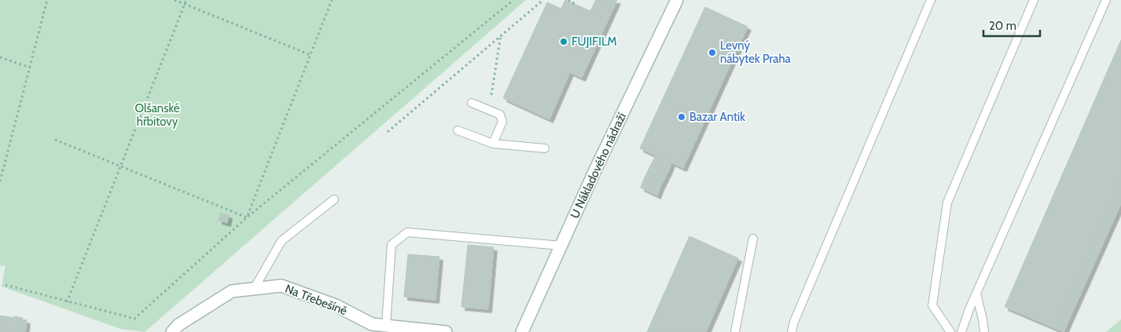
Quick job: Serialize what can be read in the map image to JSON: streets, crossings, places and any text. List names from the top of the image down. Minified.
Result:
{"streets":{"street":["U Nákladového nádraží","Na Třebešíně"]},"parks":["Olšanské hřbitovy"],"places":["FUJIFILM","Levný nábytek Praha","Bazar Antik"],"scale_bar":"20 m"}
